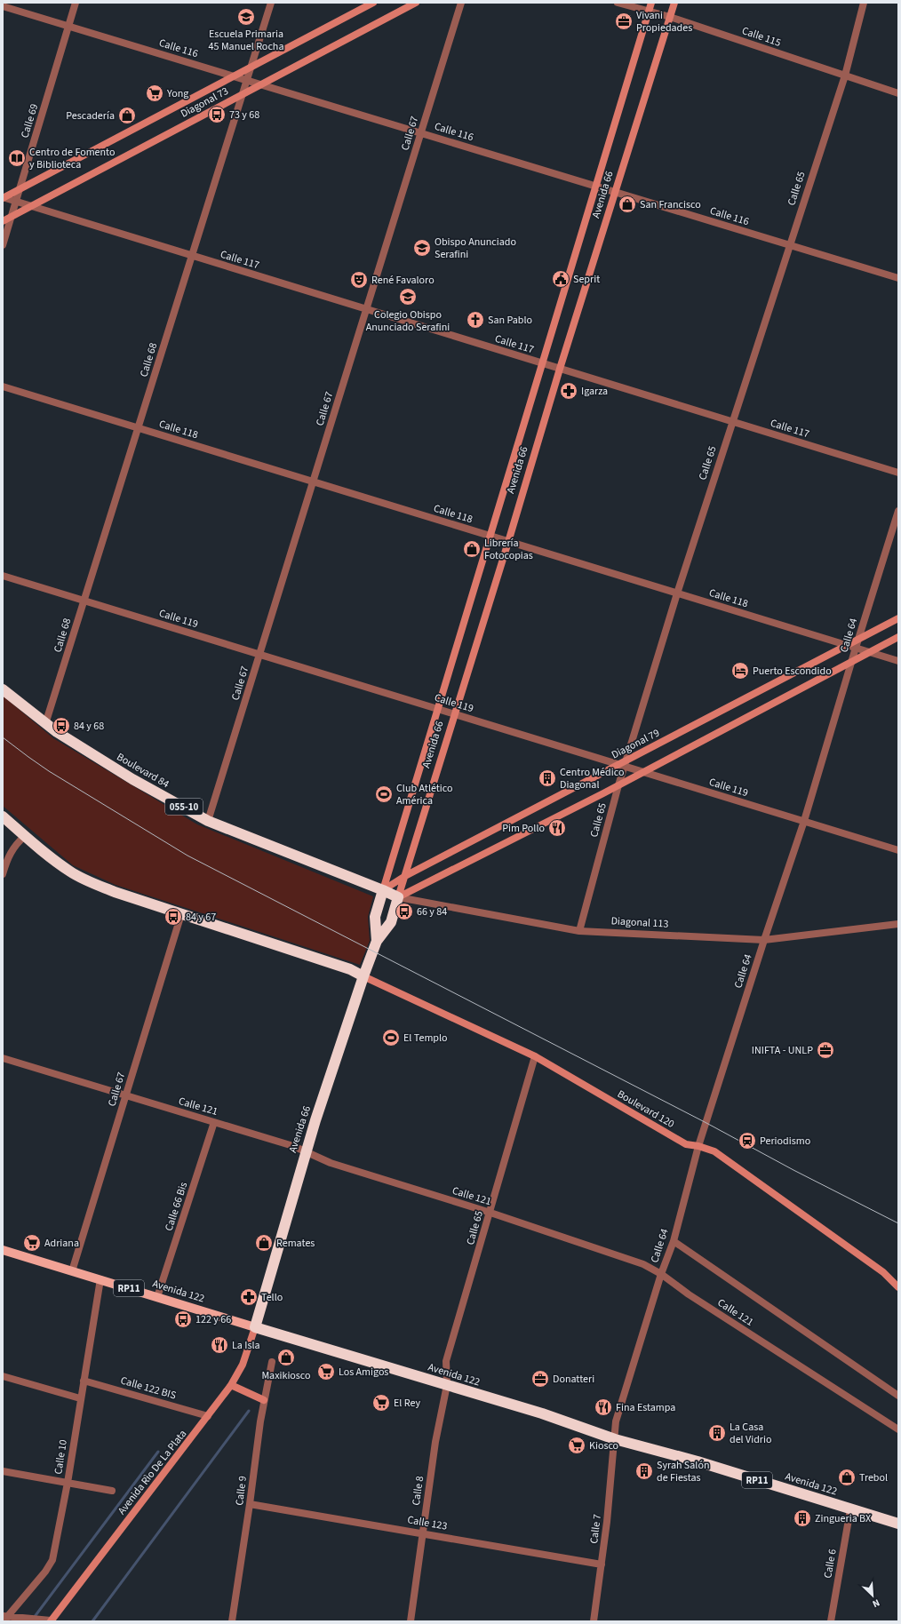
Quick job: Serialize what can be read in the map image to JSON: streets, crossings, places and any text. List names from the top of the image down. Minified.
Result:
{"streets":{"highway":["Avenida 66","Boulevard 84","055-10","Diagonal 113","RP11","Avenida 122"],"main road":["Diagonal 73","Diagonal 79","Boulevard 120","Avenida Rìo De La Plata"],"street":["Calle 115","Calle 116","Calle 69","Calle 67","Calle 65","Calle 117","Calle 68","Calle 118","Calle 119","Calle 64","Calle 121","Calle 66 Bis","Calle 122 BIS","Calle 10","Calle 9","Calle 8","Calle 123","Calle 7","Calle 6"]},"crossings":[["Calle 115","Calle 65"],["Calle 115","Avenida 66"],["Calle 116","Diagonal 73"],["Calle 116","Calle 69"],["Calle 116","Calle 67"],["Calle 116","Calle 65"],["Calle 116","Avenida 66"],["Calle 116","Calle 68"],["Diagonal 73","Calle 69"],["Diagonal 73","Calle 117"],["Diagonal 73","Calle 68"],["Calle 69","Calle 117"],["Calle 67","Calle 117"],["Calle 67","Calle 118"],["Calle 67","Calle 119"],["Calle 67","Boulevard 84"],["Calle 67","Calle 121"],["Calle 67","Avenida 122"],["Calle 65","Calle 117"],["Calle 65","Calle 118"],["Calle 65","Calle 119"],["Calle 65","Diagonal 79"],["Calle 65","Diagonal 113"],["Calle 65","Calle 121"],["Calle 65","Boulevard 120"],["Calle 65","Avenida 122"],["Calle 65","Calle 8"],["Avenida 66","Calle 117"],["Avenida 66","Calle 118"],["Avenida 66","Calle 119"],["Avenida 66","Diagonal 79"],["Avenida 66","Boulevard 84"],["Avenida 66","Diagonal 113"],["Avenida 66","Calle 121"],["Avenida 66","Boulevard 120"],["Avenida 66","Avenida 122"],["Avenida 66","Avenida Rìo De La Plata"],["Calle 117","Calle 68"],["Calle 68","Calle 118"],["Calle 68","Calle 119"],["Calle 68","Boulevard 84"],["Calle 118","Calle 64"],["Calle 118","Diagonal 79"],["Calle 119","Calle 64"],["Calle 119","Diagonal 79"],["Calle 64","Diagonal 79"],["Calle 64","Diagonal 113"],["Calle 64","Calle 121"],["Calle 64","Boulevard 120"],["Calle 64","Avenida 122"],["Calle 64","Calle 7"],["Diagonal 79","Boulevard 84"],["Diagonal 79","Diagonal 113"],["Boulevard 84","Diagonal 113"],["Calle 121","Calle 66 Bis"],["Calle 66 Bis","Avenida 122"],["Avenida 122","Calle 10"],["Avenida 122","Avenida Rìo De La Plata"],["Avenida 122","Calle 8"],["Avenida 122","Calle 7"],["Avenida 122","Calle 6"],["Calle 122 BIS","Calle 10"],["Calle 122 BIS","Avenida Rìo De La Plata"],["Calle 9","Calle 123"],["Calle 8","Calle 123"],["Calle 123","Calle 7"]],"places":{"school or university":["Escuela Primaria 45 Manuel Rocha","Obispo Anunciado Serafini","Colegio Obispo Anunciado Serafini"],"office":["Vivani Propiedades","INIFTA - UNLP","Donatteri"],"supermarket":["Yong","Adriana","Los Amigos","El Rey","Kiosco"],"bus stop":["73 y 68","84 y 68","66 y 84","84 y 67","122 y 66"],"shop":["Pescadería","San Francisco","Librería Fotocopias","Remates","Maxikiosco","Trebol"],"library":["Centro de Fomento y Biblioteca"],"public building":["Seprit"],"theatre":["René Favaloro"],"church":["San Pablo"],"pharmacy":["Igarza","Tello"],"hotel":["Puerto Escondido"],"building":["Centro Médico Diagonal","La Casa del Vidrio","Syrah Salón de Fiestas","Zingueria BX"],"sports":["Club Atlético América","El Templo"],"restaurant":["Pim Pollo","La Isla","Fina Estampa"],"station":["Periodismo"]},"north":"bottom right"}
